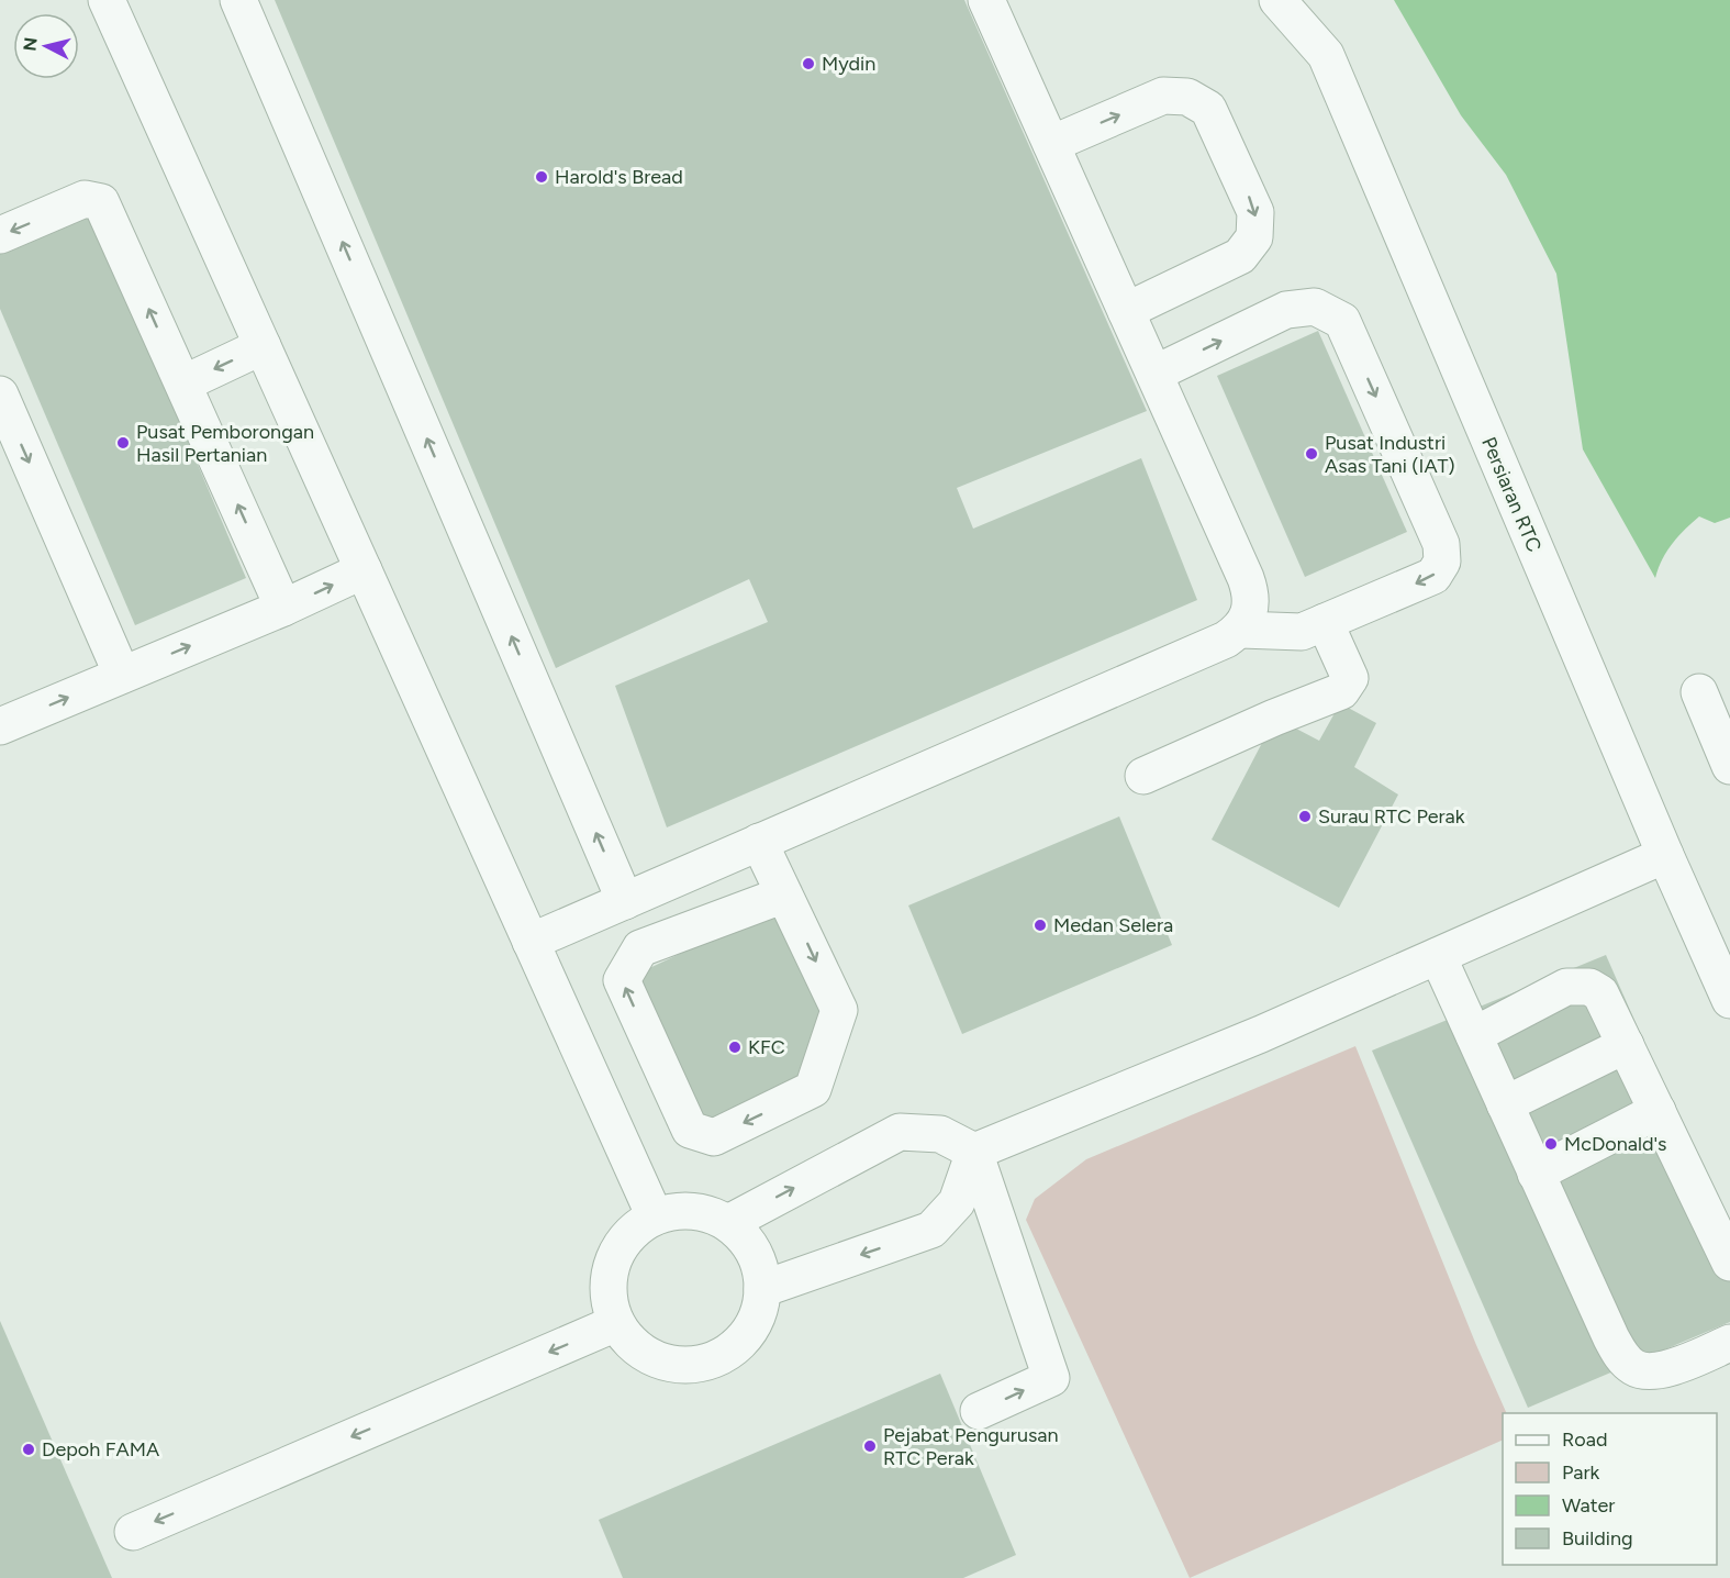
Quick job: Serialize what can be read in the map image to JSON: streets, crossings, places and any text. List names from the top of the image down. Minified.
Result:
{"streets":{"street":["Persiaran RTC"]},"places":["Mydin","Harold's Bread","Pusat Pemborongan Hasil Pertanian","Pusat Industri Asas Tani (IAT)","Surau RTC Perak","Medan Selera","KFC","McDonald's","Pejabat Pengurusan RTC Perak","Depoh FAMA"],"legend":["Road","Park","Water","Building"],"north":"left"}
